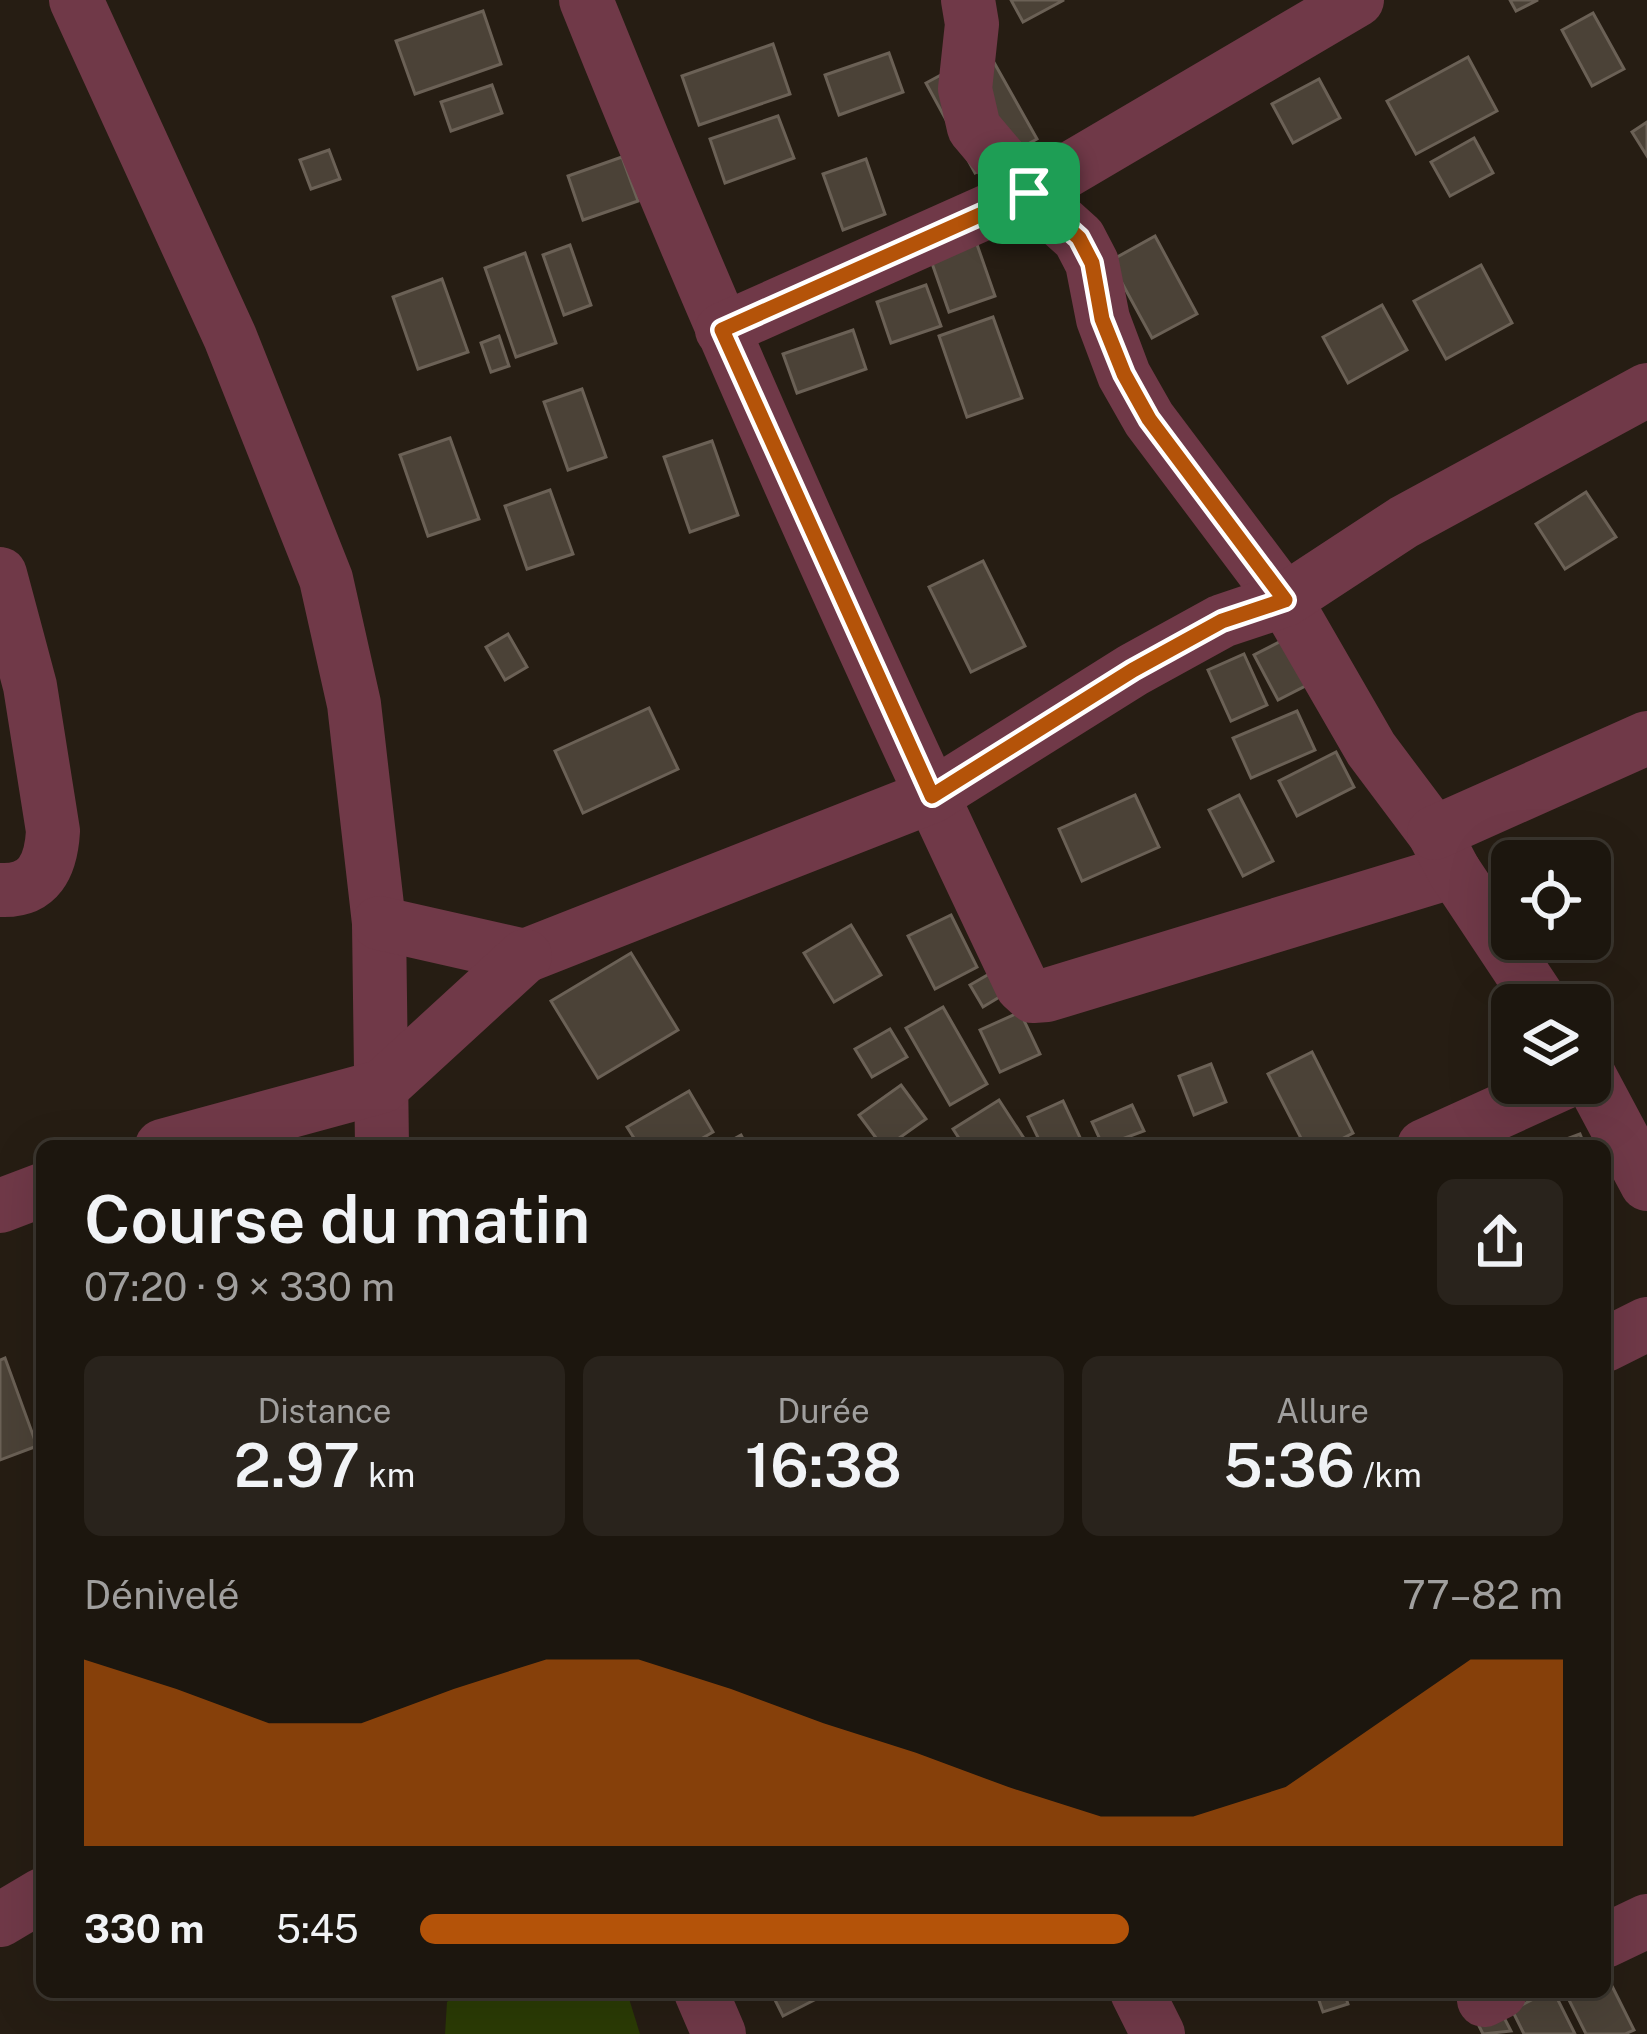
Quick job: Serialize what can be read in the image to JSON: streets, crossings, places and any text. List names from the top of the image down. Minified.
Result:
{"page":{"heading":["Course du matin","07:20 · 9 × 330 m"],"stats":[["Distance","2.97 km"],["Durée","16:38"],["Allure","5:36 /km"]],"chart":["Dénivelé","77–82 m"],"list":[{"name":"330 m","note":"5:45"}]}}
